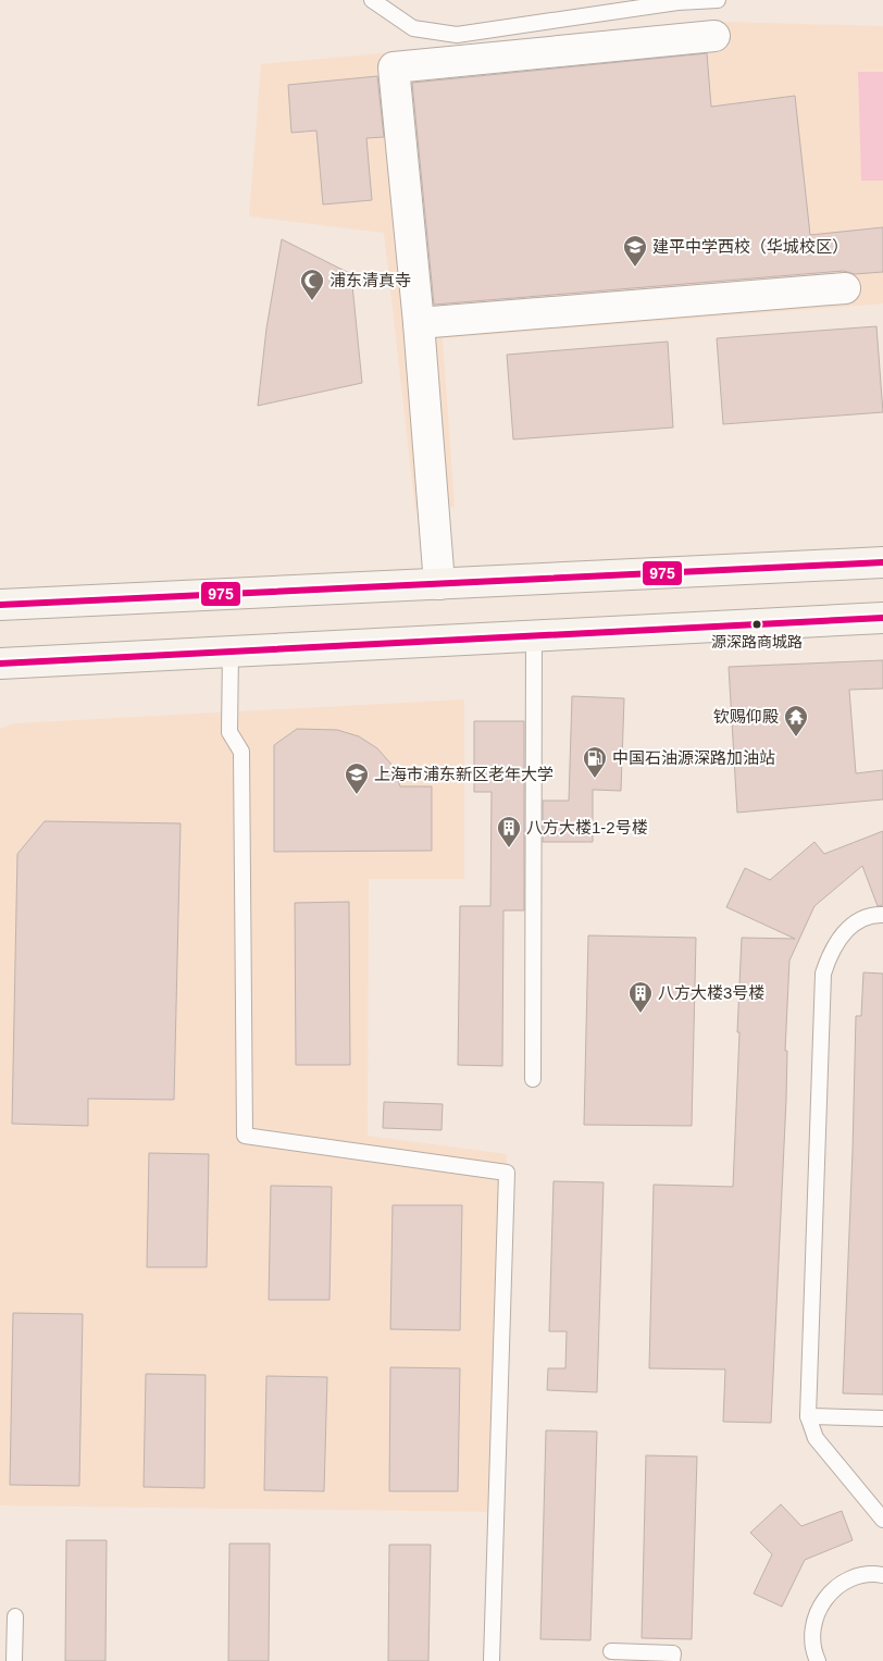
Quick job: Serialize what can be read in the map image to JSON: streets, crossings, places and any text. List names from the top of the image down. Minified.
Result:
{"places":{"school or university":["建平中学西校（华城校区）","上海市浦东新区老年大学"],"mosque":["浦东清真寺"],"other":["源深路商城路"],"temple":["钦赐仰殿"],"fuel station":["中国石油源深路加油站"],"building":["八方大楼1-2号楼","八方大楼3号楼"]},"lines":["transit line 975"]}
